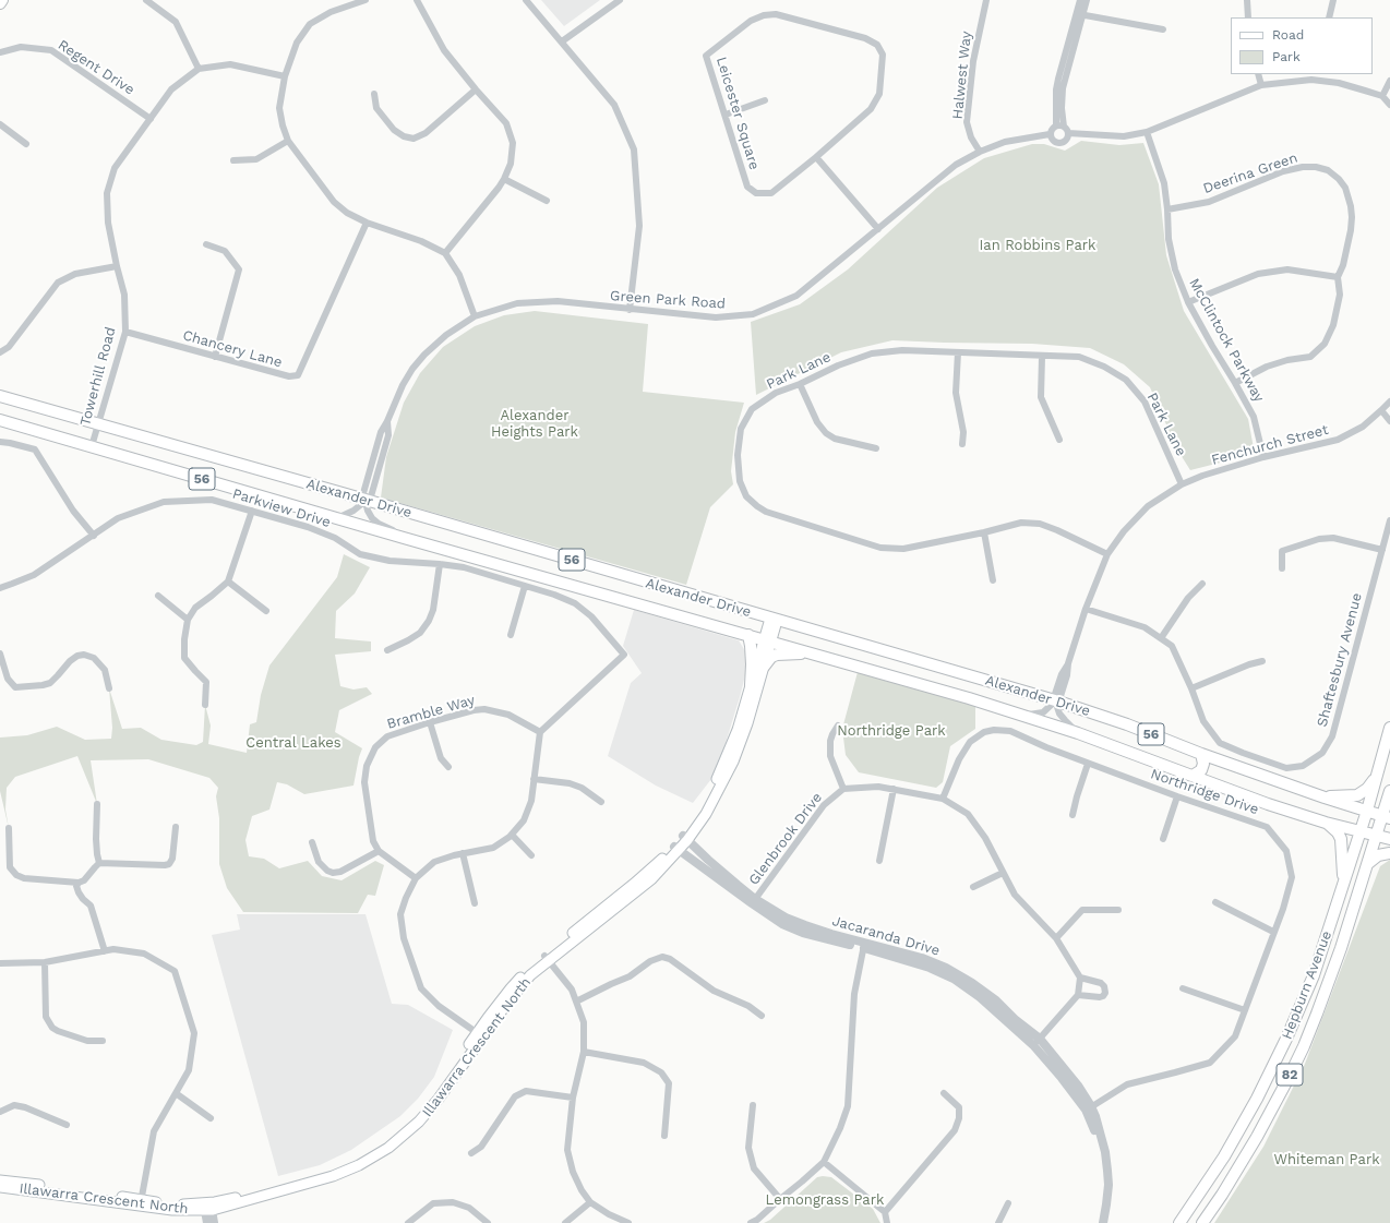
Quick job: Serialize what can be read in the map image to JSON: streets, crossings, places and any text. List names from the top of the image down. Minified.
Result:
{"streets":{"main road":["56","Alexander Drive","Hepburn Avenue","Illawarra Crescent North","82"],"street":["Regent Drive","Halwest Way","Leicester Square","Deerina Green","Green Park Road","McClintock Parkway","Chancery Lane","Park Lane","Towerhill Road","Fenchurch Street","Parkview Drive","Shaftesbury Avenue","Bramble Way","Northridge Drive","Glenbrook Drive","Jacaranda Drive"]},"crossings":[["Regent Drive","Towerhill Road"],["Halwest Way","Green Park Road"],["Deerina Green","McClintock Parkway"],["Green Park Road","Alexander Drive"],["McClintock Parkway","Fenchurch Street"],["Chancery Lane","Towerhill Road"],["Park Lane","Fenchurch Street"],["Towerhill Road","Alexander Drive"],["Fenchurch Street","Alexander Drive"],["Fenchurch Street","Shaftesbury Avenue"],["Alexander Drive","Hepburn Avenue"],["Alexander Drive","Illawarra Crescent North"],["Parkview Drive","Bramble Way"],["Northridge Drive","Glenbrook Drive"],["Northridge Drive","Jacaranda Drive"],["Glenbrook Drive","Jacaranda Drive"],["Jacaranda Drive","Illawarra Crescent North"]],"parks":["Ian Robbins Park","Alexander Heights Park","Northridge Park","Central Lakes","Whiteman Park","Lemongrass Park"],"legend":["Road","Park"]}
